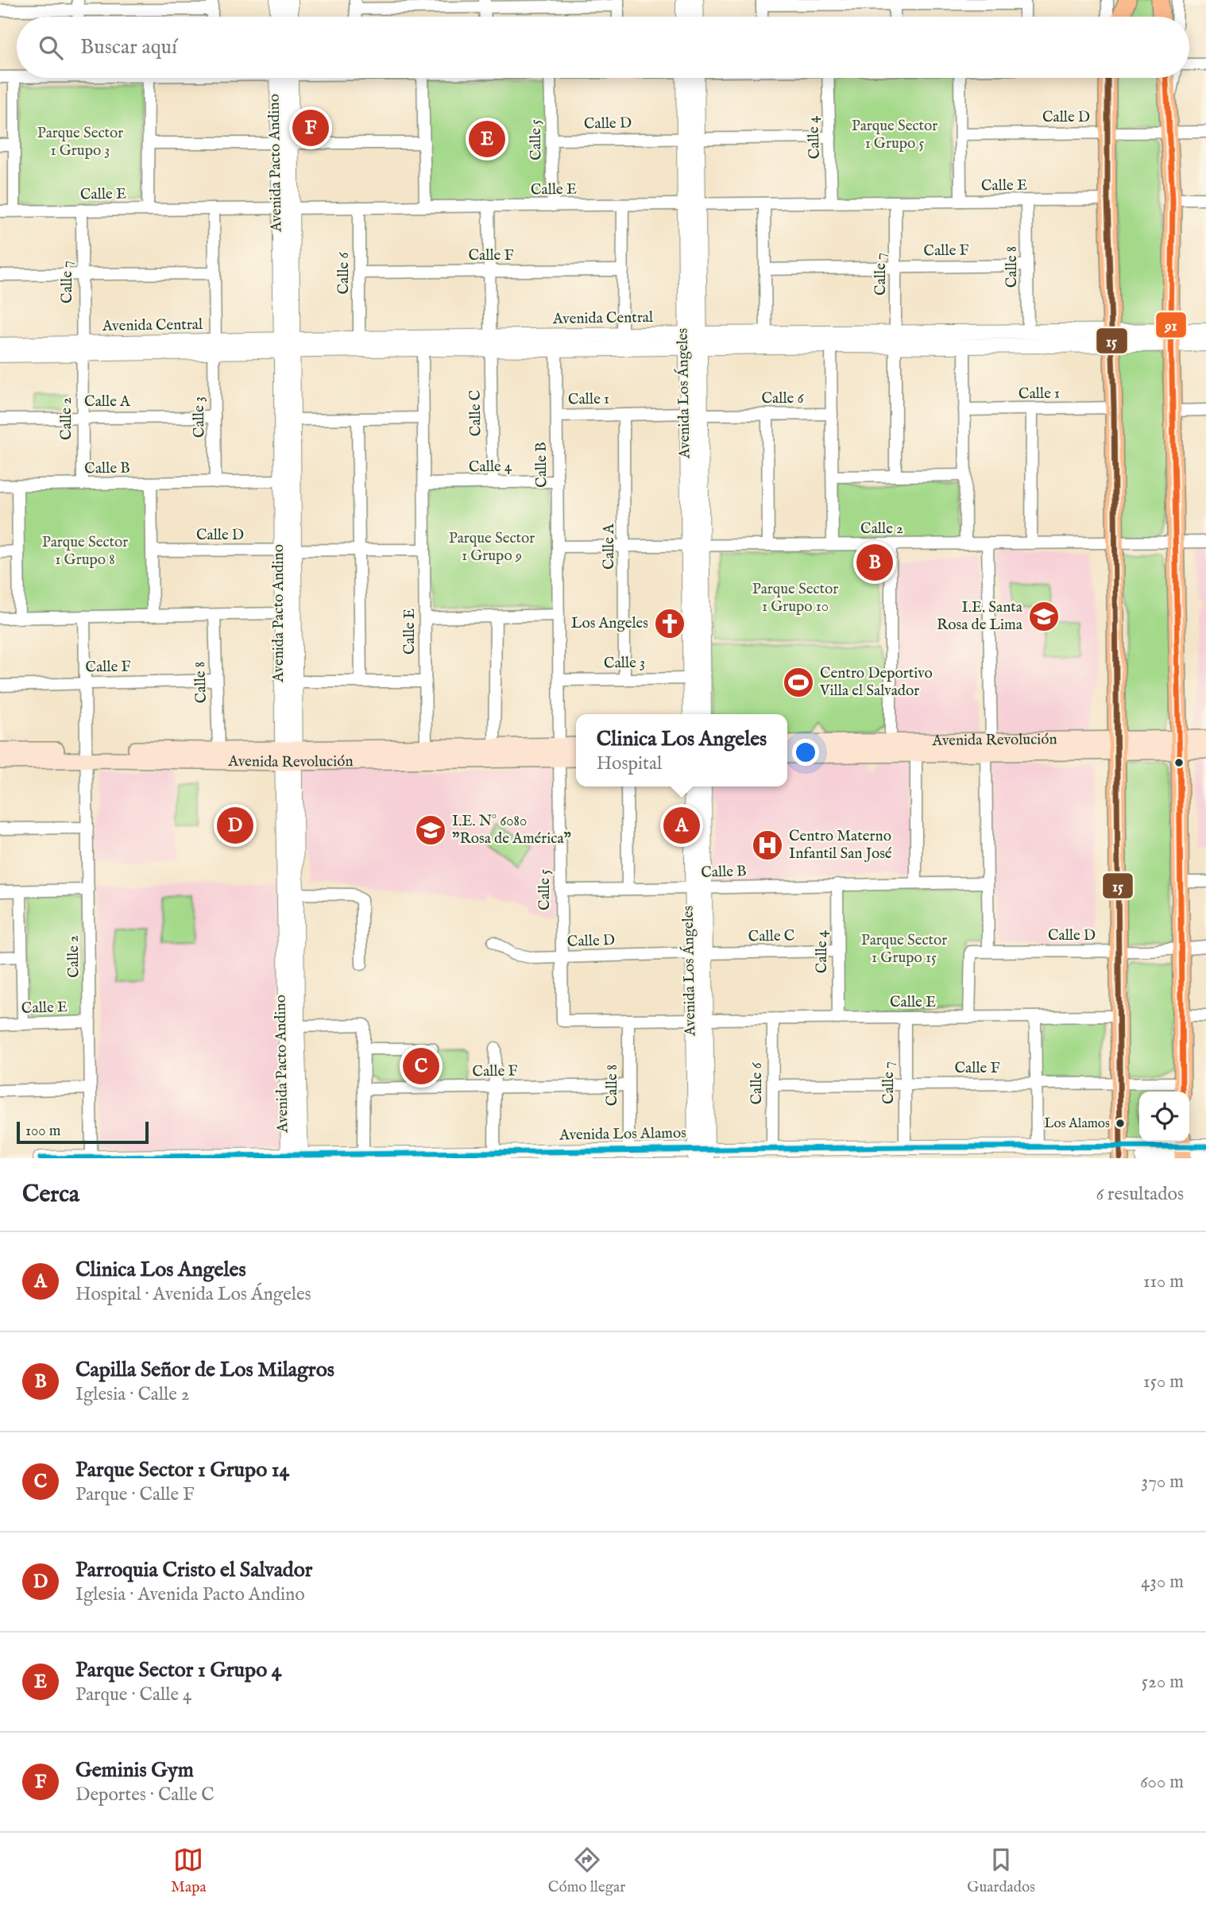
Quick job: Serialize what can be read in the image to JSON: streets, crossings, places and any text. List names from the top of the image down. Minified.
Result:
{"streets":{"main road":["Avenida Revolución"],"street":["Calle D","Calle 4","Calle 5","Avenida Pacto Andino","Calle E","Calle F","Calle 8","Calle 6","Calle 7","Avenida Central","Avenida Los Ángeles","Calle 1","Calle A","Calle C","Calle 3","Calle 2","Calle B","Avenida Los Alamos"]},"crossings":[["Calle D","Calle 5"],["Calle D","Avenida Pacto Andino"],["Calle D","Calle E"],["Calle D","Avenida Los Ángeles"],["Calle D","Calle C"],["Calle 4","Calle E"],["Calle 4","Calle C"],["Calle 4","Calle B"],["Calle 5","Calle E"],["Calle 5","Calle B"],["Calle 5","Avenida Revolución"],["Avenida Pacto Andino","Calle E"],["Avenida Pacto Andino","Avenida Central"],["Avenida Pacto Andino","Calle B"],["Avenida Pacto Andino","Avenida Revolución"],["Avenida Pacto Andino","Avenida Los Alamos"],["Calle E","Calle 8"],["Calle E","Calle 6"],["Calle E","Calle 7"],["Calle E","Avenida Central"],["Calle E","Avenida Los Ángeles"],["Calle E","Calle 2"],["Calle E","Avenida Revolución"],["Calle F","Calle 8"],["Calle F","Calle 6"],["Calle F","Calle 7"],["Calle 8","Avenida Central"],["Calle 8","Avenida Revolución"],["Calle 8","Avenida Los Alamos"],["Calle 6","Avenida Central"],["Calle 6","Avenida Los Ángeles"],["Calle 6","Calle 1"],["Calle 6","Avenida Los Alamos"],["Calle 7","Avenida Central"],["Calle 7","Calle 2"],["Calle 7","Avenida Los Alamos"],["Avenida Central","Avenida Los Ángeles"],["Avenida Central","Calle C"],["Avenida Central","Calle 3"],["Avenida Central","Calle 2"],["Avenida Central","Calle B"],["Avenida Los Ángeles","Calle 1"],["Avenida Los Ángeles","Calle C"],["Avenida Los Ángeles","Calle 3"],["Avenida Los Ángeles","Calle 2"],["Avenida Los Ángeles","Calle B"],["Avenida Los Ángeles","Avenida Los Alamos"],["Calle 1","Calle A"],["Calle 1","Calle B"],["Calle A","Calle 3"],["Calle A","Calle 2"],["Calle 3","Calle B"],["Calle 2","Calle B"],["Calle 2","Avenida Revolución"],["Calle 2","Avenida Los Alamos"],["Calle B","Avenida Revolución"]],"parks":["Parque Sector 1 Grupo 5","Parque Sector 1 Grupo 3","Parque Sector 1 Grupo 9","Parque Sector 1 Grupo 8","Parque Sector 1 Grupo 10","Parque Sector 1 Grupo 15"],"places":{"school or university":["I.E. Santa Rosa de Lima","I.E. N° 6080 \"Rosa de América\""],"church":["Los Angeles"],"sports":["Centro Deportivo Villa el Salvador"],"hospital":["Centro Materno Infantil San José"],"other":["Los Alamos"]},"lines":["transit line 15","transit line 91"],"scale_bar":"100 m","page":{"search":"Buscar aquí","pins":["F","E","B","A","D","C"],"popup":["Clinica Los Angeles","Hospital"],"scale":"100 m","heading":["Cerca","6 resultados"],"list":[{"mark":"A","name":"Clinica Los Angeles","note":"Hospital · Avenida Los Ángeles","value":"110 m"},{"mark":"B","name":"Capilla Señor de Los Milagros","note":"Iglesia · Calle 2","value":"150 m"},{"mark":"C","name":"Parque Sector 1 Grupo 14","note":"Parque · Calle F","value":"370 m"},{"mark":"D","name":"Parroquia Cristo el Salvador","note":"Iglesia · Avenida Pacto Andino","value":"430 m"},{"mark":"E","name":"Parque Sector 1 Grupo 4","note":"Parque · Calle 4","value":"520 m"},{"mark":"F","name":"Geminis Gym","note":"Deportes · Calle C","value":"600 m"}],"nav":["Mapa","Cómo llegar","Guardados"]}}
